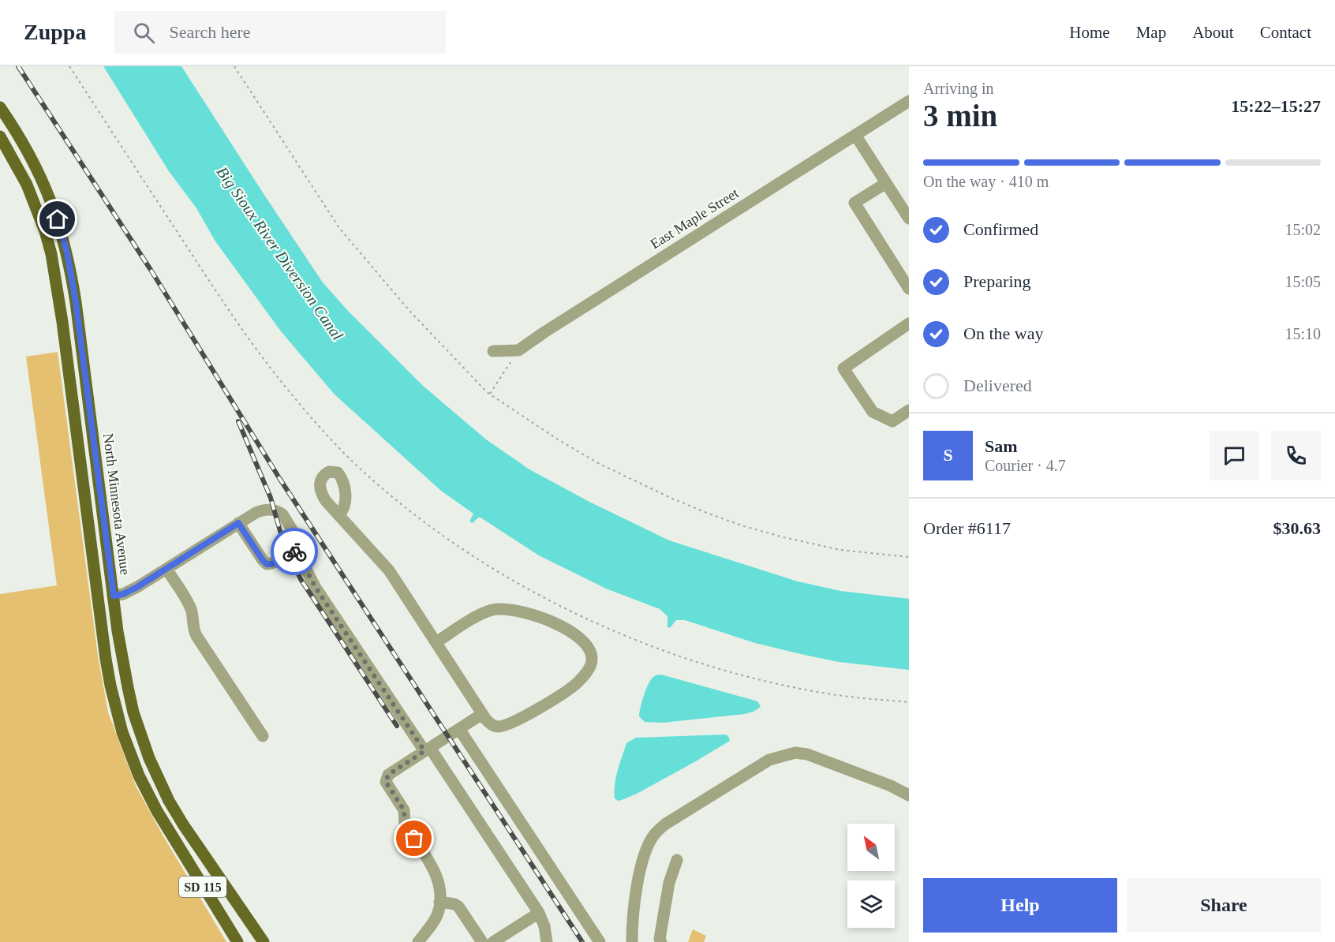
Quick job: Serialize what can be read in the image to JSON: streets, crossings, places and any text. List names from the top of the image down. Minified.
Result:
{"streets":{"main road":["North Minnesota Avenue","SD 115"],"street":["East Maple Street"]},"water":["Big Sioux River Diversion Canal"],"north":"top left","page":{"header":"Zuppa","search":"Search here","nav":["Home","Map","About","Contact"],"heading":["3 min","Arriving in","15:22–15:27"],"panel":["Sam","Courier · 4.7","Order #6117","$30.63"],"bar":"On the way · 410 m","list":[["Confirmed","15:02"],["Preparing","15:05"],["On the way","15:10"],"Delivered"],"round":"S","buttons":["Help","Share"]}}
